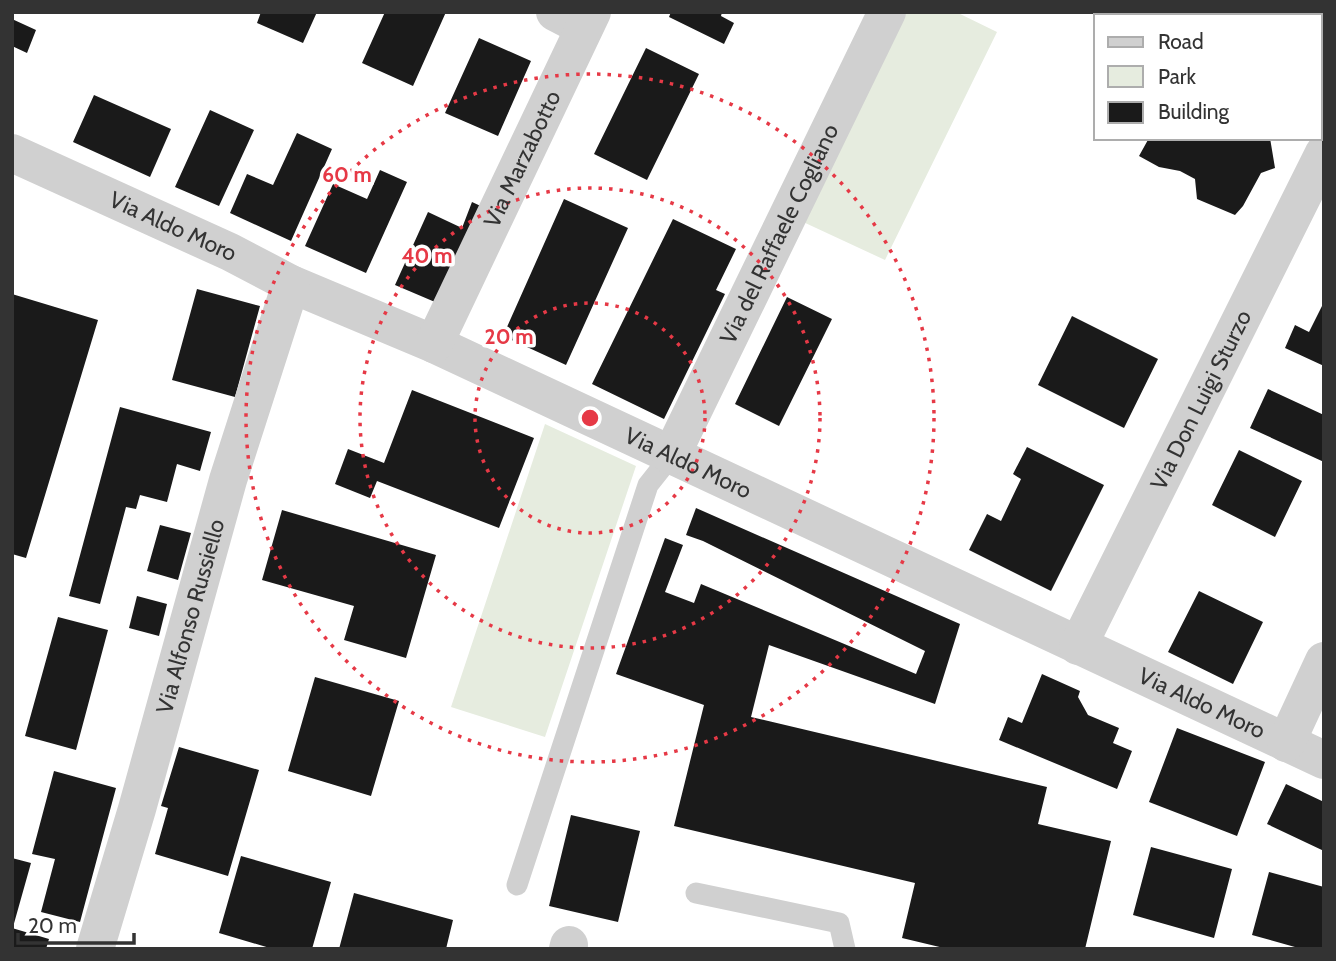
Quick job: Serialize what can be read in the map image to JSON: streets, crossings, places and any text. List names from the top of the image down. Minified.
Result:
{"streets":{"street":["Via Marzabotto","Via Aldo Moro","Via del Raffaele Cogliano","Via Don Luigi Sturzo","Via Alfonso Russiello"]},"crossings":[["Via Marzabotto","Via Aldo Moro"],["Via Aldo Moro","Via del Raffaele Cogliano"],["Via Aldo Moro","Via Don Luigi Sturzo"],["Via Aldo Moro","Via Alfonso Russiello"]],"legend":["Road","Park","Building"],"scale_bar":"20 m","rings":["60 m","40 m","20 m"]}
